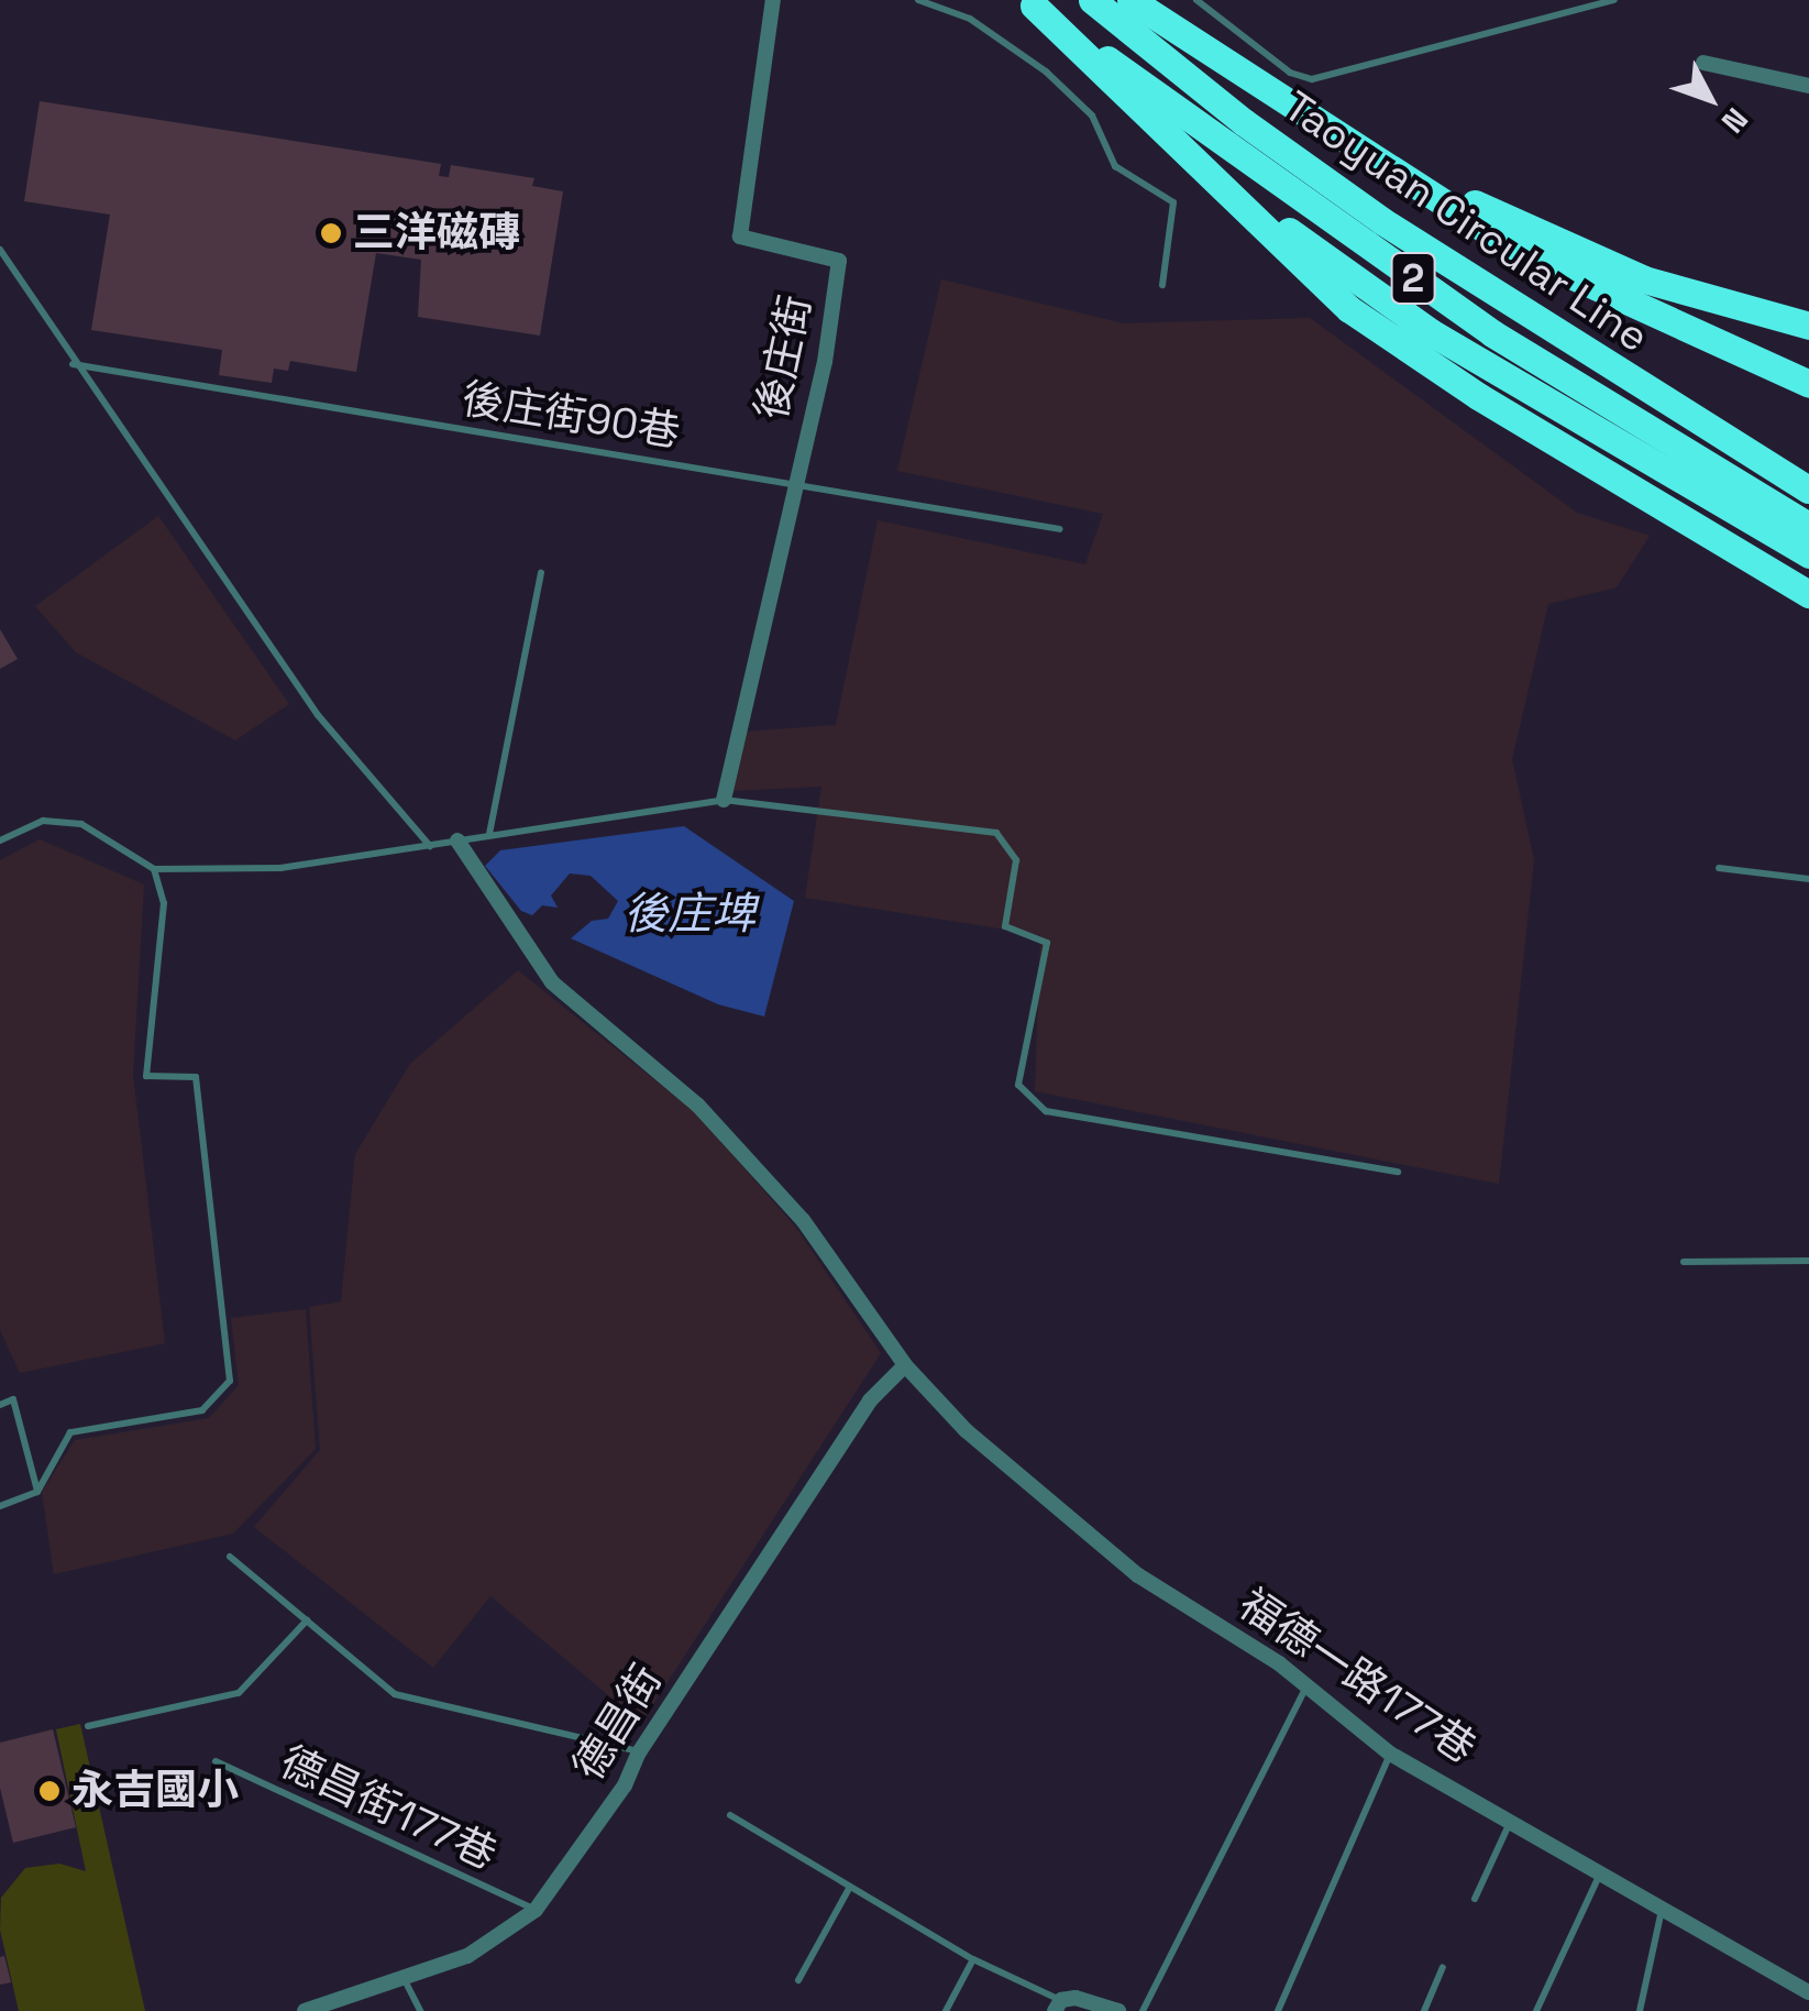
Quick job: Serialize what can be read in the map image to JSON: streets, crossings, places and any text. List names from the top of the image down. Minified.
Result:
{"streets":{"highway":["Taoyuan Circular Line","2"],"street":["後庄街","福德一路177巷","德昌街"],"lane":["後庄街90巷","德昌街177巷"]},"crossings":[["後庄街","後庄街90巷"],["福德一路177巷","德昌街"],["德昌街","德昌街177巷"]],"water":["後庄埤"],"places":["三洋磁磚","永吉國小"],"north":"bottom right"}
